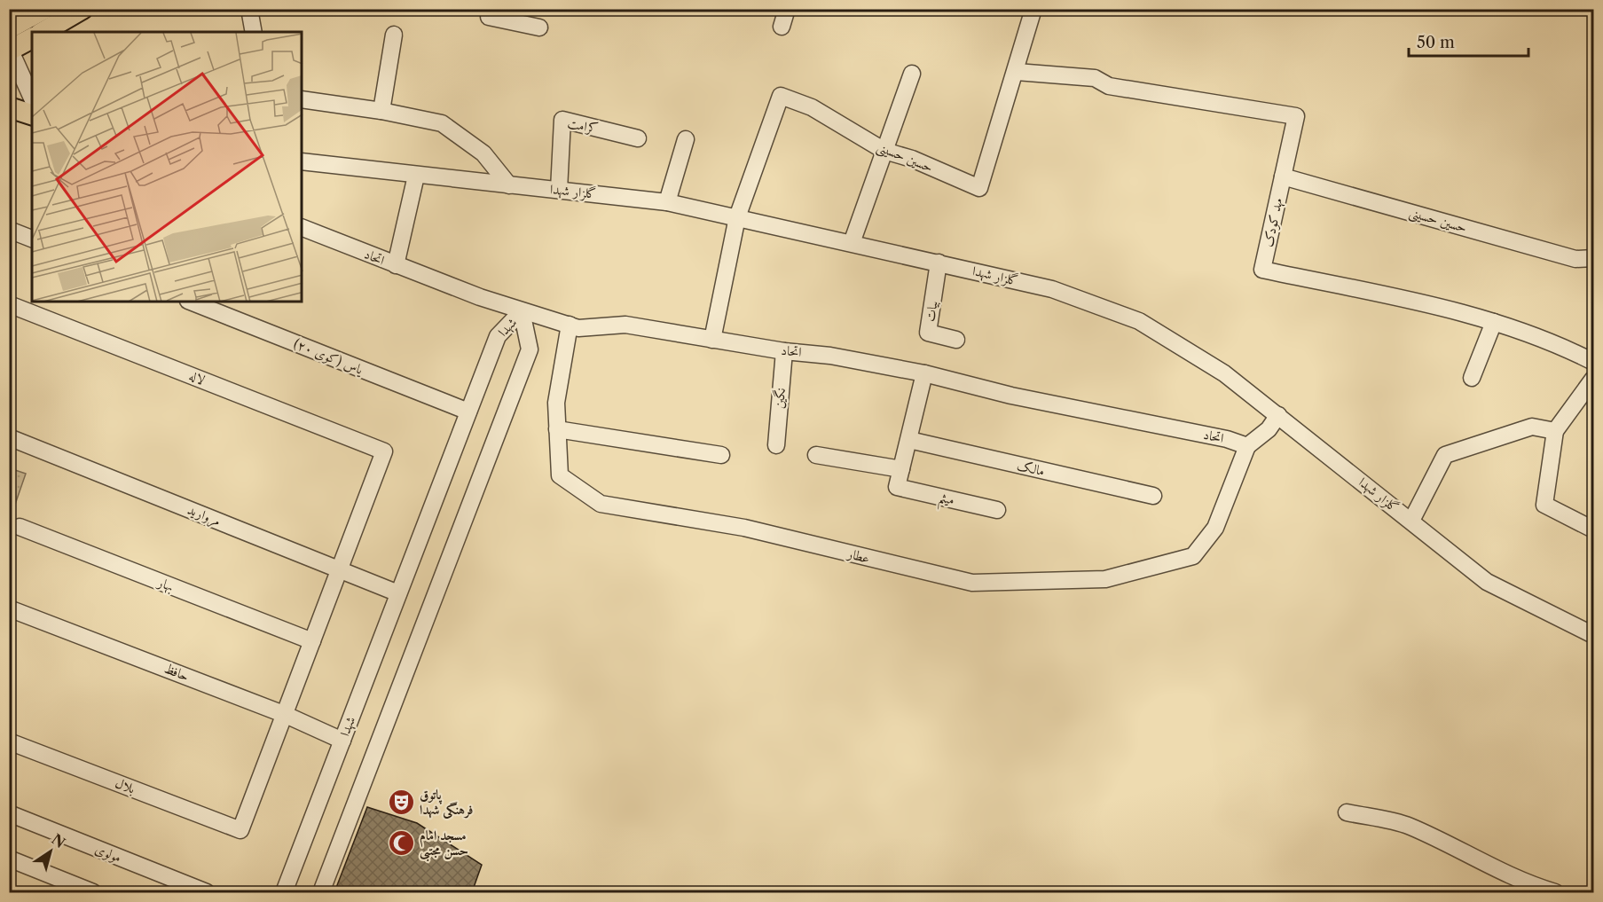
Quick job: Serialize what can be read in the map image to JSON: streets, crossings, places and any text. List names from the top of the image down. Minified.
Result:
{"streets":{"street":["کرامت","حسین حسینی","گلزار شهدا","مهد کودک","اتحاد","بیات","شهدا","یاس (کوی ۲۰)","لاله","نگین","مالک","میثم","مروارید","عطار","بهار","حافظ","بلال","مولوی"]},"crossings":[["کرامت","گلزار شهدا"],["حسین حسینی","گلزار شهدا"],["حسین حسینی","مهد کودک"],["گلزار شهدا","بیات"],["اتحاد","شهدا"],["اتحاد","نگین"],["اتحاد","عطار"],["شهدا","یاس (کوی ۲۰)"],["شهدا","مروارید"],["شهدا","حافظ"],["لاله","مروارید"],["حافظ","بلال"]],"places":{"theatre":["پاتوق فرهنگی شهدا"],"mosque":["مسجد امام حسن مجتبی"]},"scale_bar":"50 m","north":"top right"}
